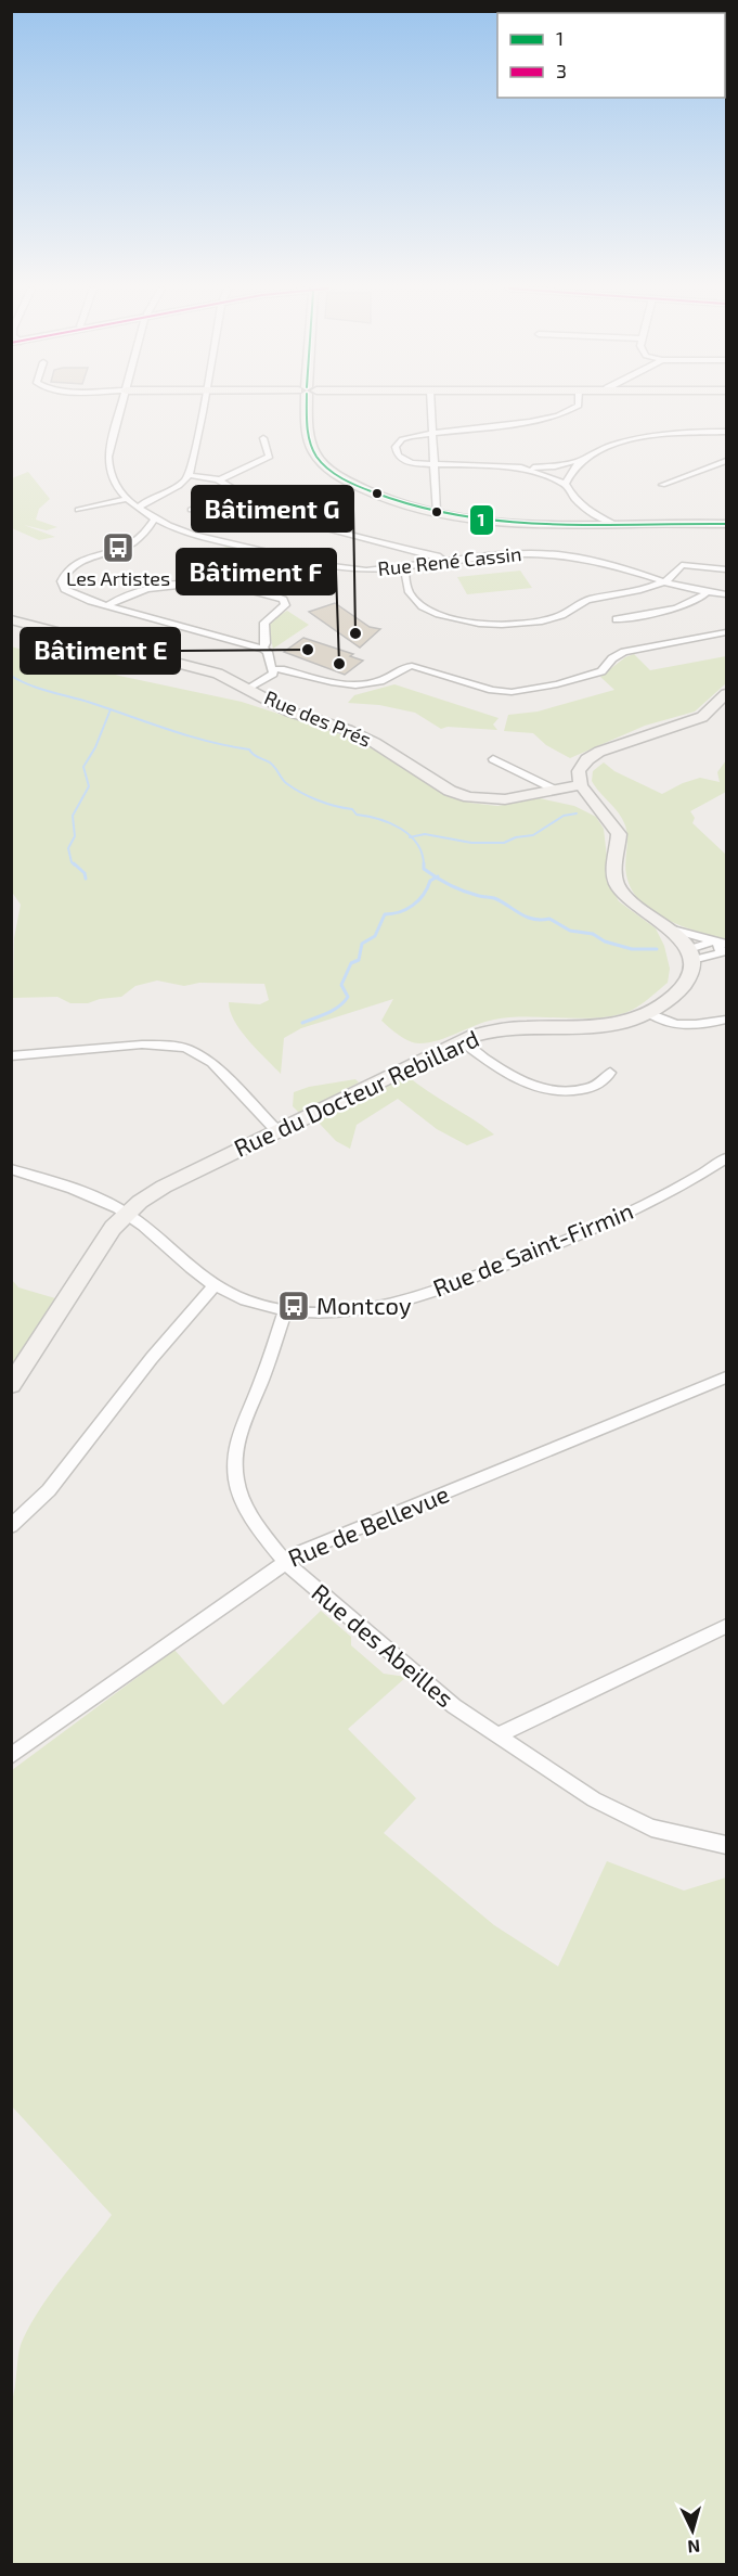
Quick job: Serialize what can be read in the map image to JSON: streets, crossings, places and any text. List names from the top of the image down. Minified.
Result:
{"streets":{"street":["Rue René Cassin","Rue des Prés","Rue du Docteur Rebillard","Rue de Saint-Firmin","Rue de Bellevue","Rue des Abeilles"]},"crossings":[["Rue du Docteur Rebillard","Rue de Saint-Firmin"],["Rue de Saint-Firmin","Rue des Abeilles"],["Rue de Bellevue","Rue des Abeilles"]],"places":{"bus stop":["Les Artistes","Montcoy"],"other":["Bâtiment G","Bâtiment E","Bâtiment F"]},"lines":["transit line 1"],"legend":["1","3"],"north":"bottom"}
